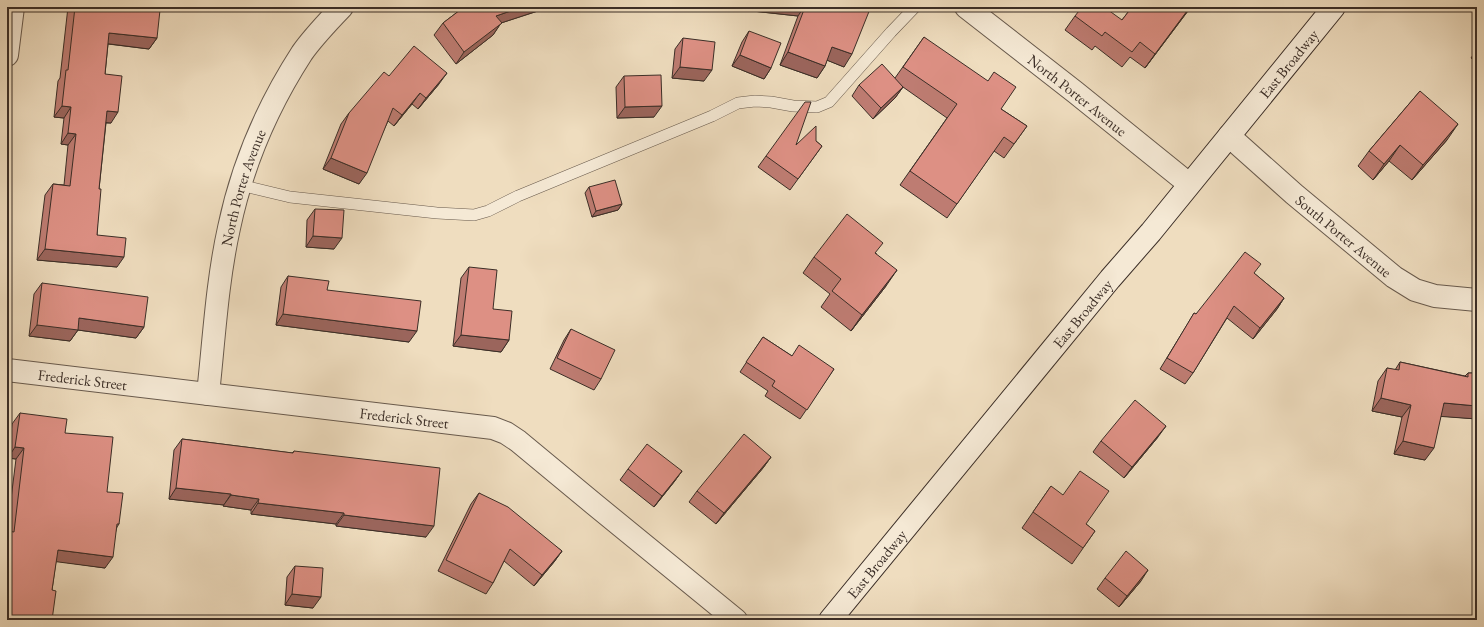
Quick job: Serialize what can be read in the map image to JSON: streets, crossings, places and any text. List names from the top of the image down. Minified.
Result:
{"streets":{"street":["East Broadway","North Porter Avenue","South Porter Avenue","Frederick Street"]},"crossings":[["East Broadway","North Porter Avenue"],["East Broadway","South Porter Avenue"],["North Porter Avenue","Frederick Street"]]}
